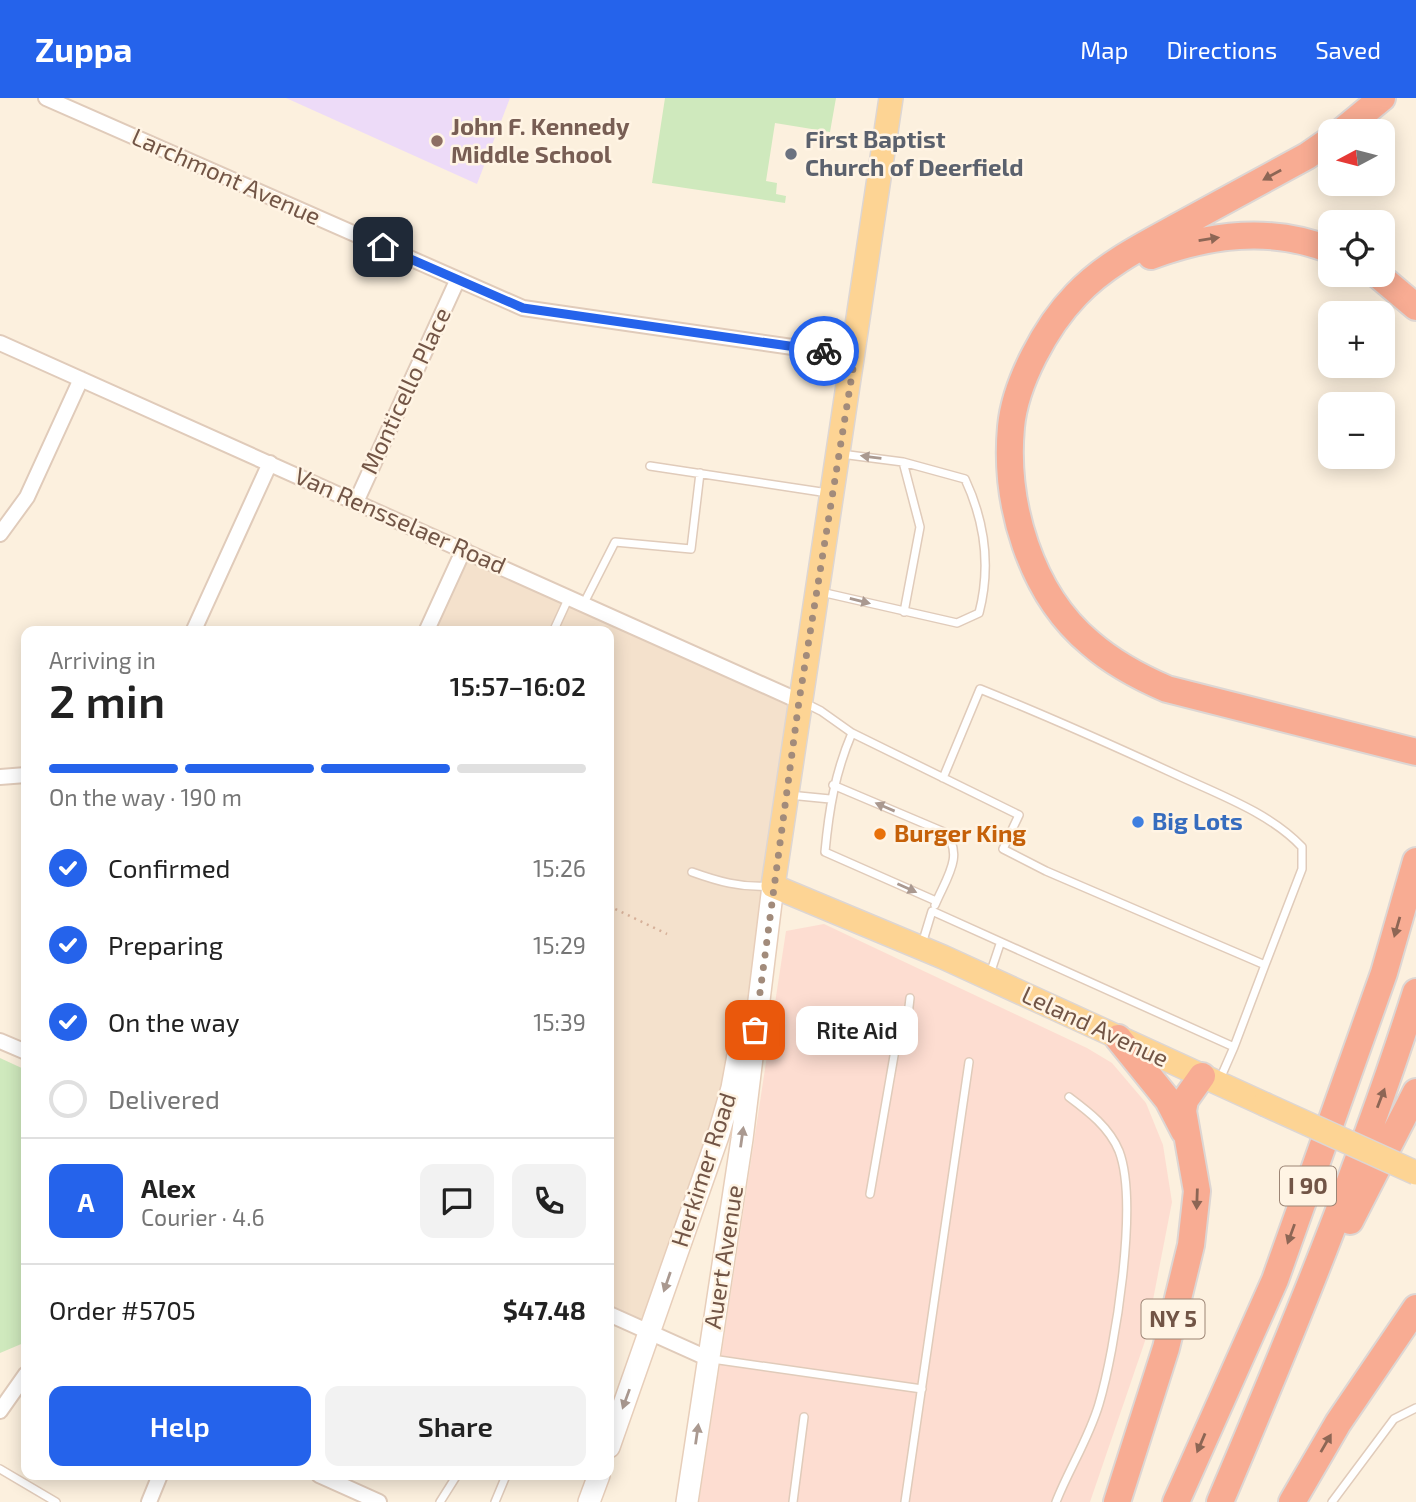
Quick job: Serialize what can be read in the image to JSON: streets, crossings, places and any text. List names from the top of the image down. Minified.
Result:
{"streets":{"highway":["I 90","NY 5"],"main road":["Leland Avenue","Herkimer Road","Auert Avenue"],"street":["Larchmont Avenue","Monticello Place","Van Rensselaer Road"]},"crossings":[["Larchmont Avenue","Monticello Place"],["Larchmont Avenue","Herkimer Road"],["Monticello Place","Van Rensselaer Road"],["Van Rensselaer Road","Herkimer Road"],["Leland Avenue","Herkimer Road"],["Leland Avenue","Auert Avenue"],["Leland Avenue","NY 5"],["Herkimer Road","Auert Avenue"]],"one_way":["Herkimer Road","Auert Avenue"],"places":["John F. Kennedy Middle School","First Baptist Church of Deerfield","Big Lots","Burger King","Rite Aid"],"north":"left","page":{"header":"Zuppa","nav":["Map","Directions","Saved"],"map_buttons":["+","−"],"heading":["2 min","Arriving in","15:57–16:02"],"panel":["Alex","Courier · 4.6","Order #5705","$47.48"],"bar":"On the way · 190 m","list":[["Confirmed","15:26"],["Preparing","15:29"],["On the way","15:39"],"Delivered"],"bubble":"Rite Aid","round":"A","buttons":["Help","Share"]}}
